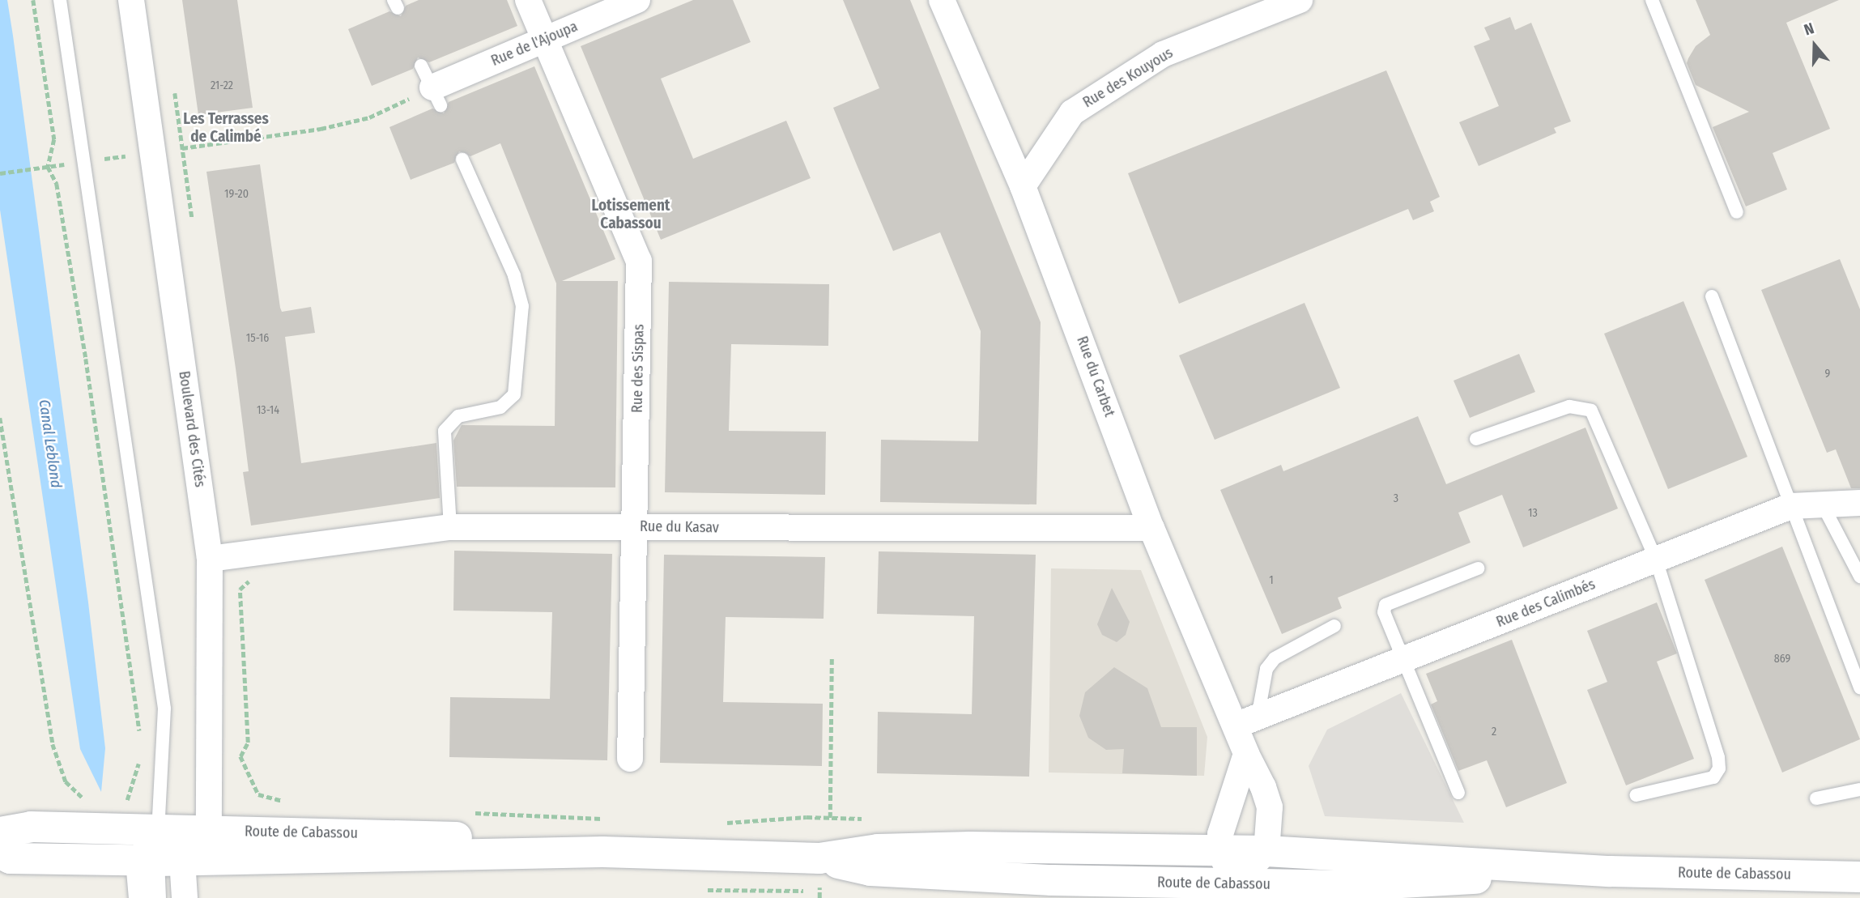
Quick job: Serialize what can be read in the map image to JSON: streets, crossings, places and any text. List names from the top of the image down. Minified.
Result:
{"streets":{"main road":["Route de Cabassou"],"street":["Rue de l'Ajoupa","Rue des Kouyous","Rue des Sispas","Rue du Carbet","Boulevard des Cités","Rue du Kasav","Rue des Calimbés"]},"crossings":[["Rue de l'Ajoupa","Rue des Sispas"],["Rue des Kouyous","Rue du Carbet"],["Rue des Sispas","Rue du Kasav"],["Rue du Carbet","Rue du Kasav"],["Rue du Carbet","Rue des Calimbés"],["Rue du Carbet","Route de Cabassou"],["Boulevard des Cités","Rue du Kasav"],["Boulevard des Cités","Route de Cabassou"]],"districts":["Les Terrasses de Calimbé","Lotissement Cabassou"],"water":["Canal Leblond"],"house_numbers":["21-22","19-20","15-16","9","13-14","3","13","1","869","2"],"north":"top"}
